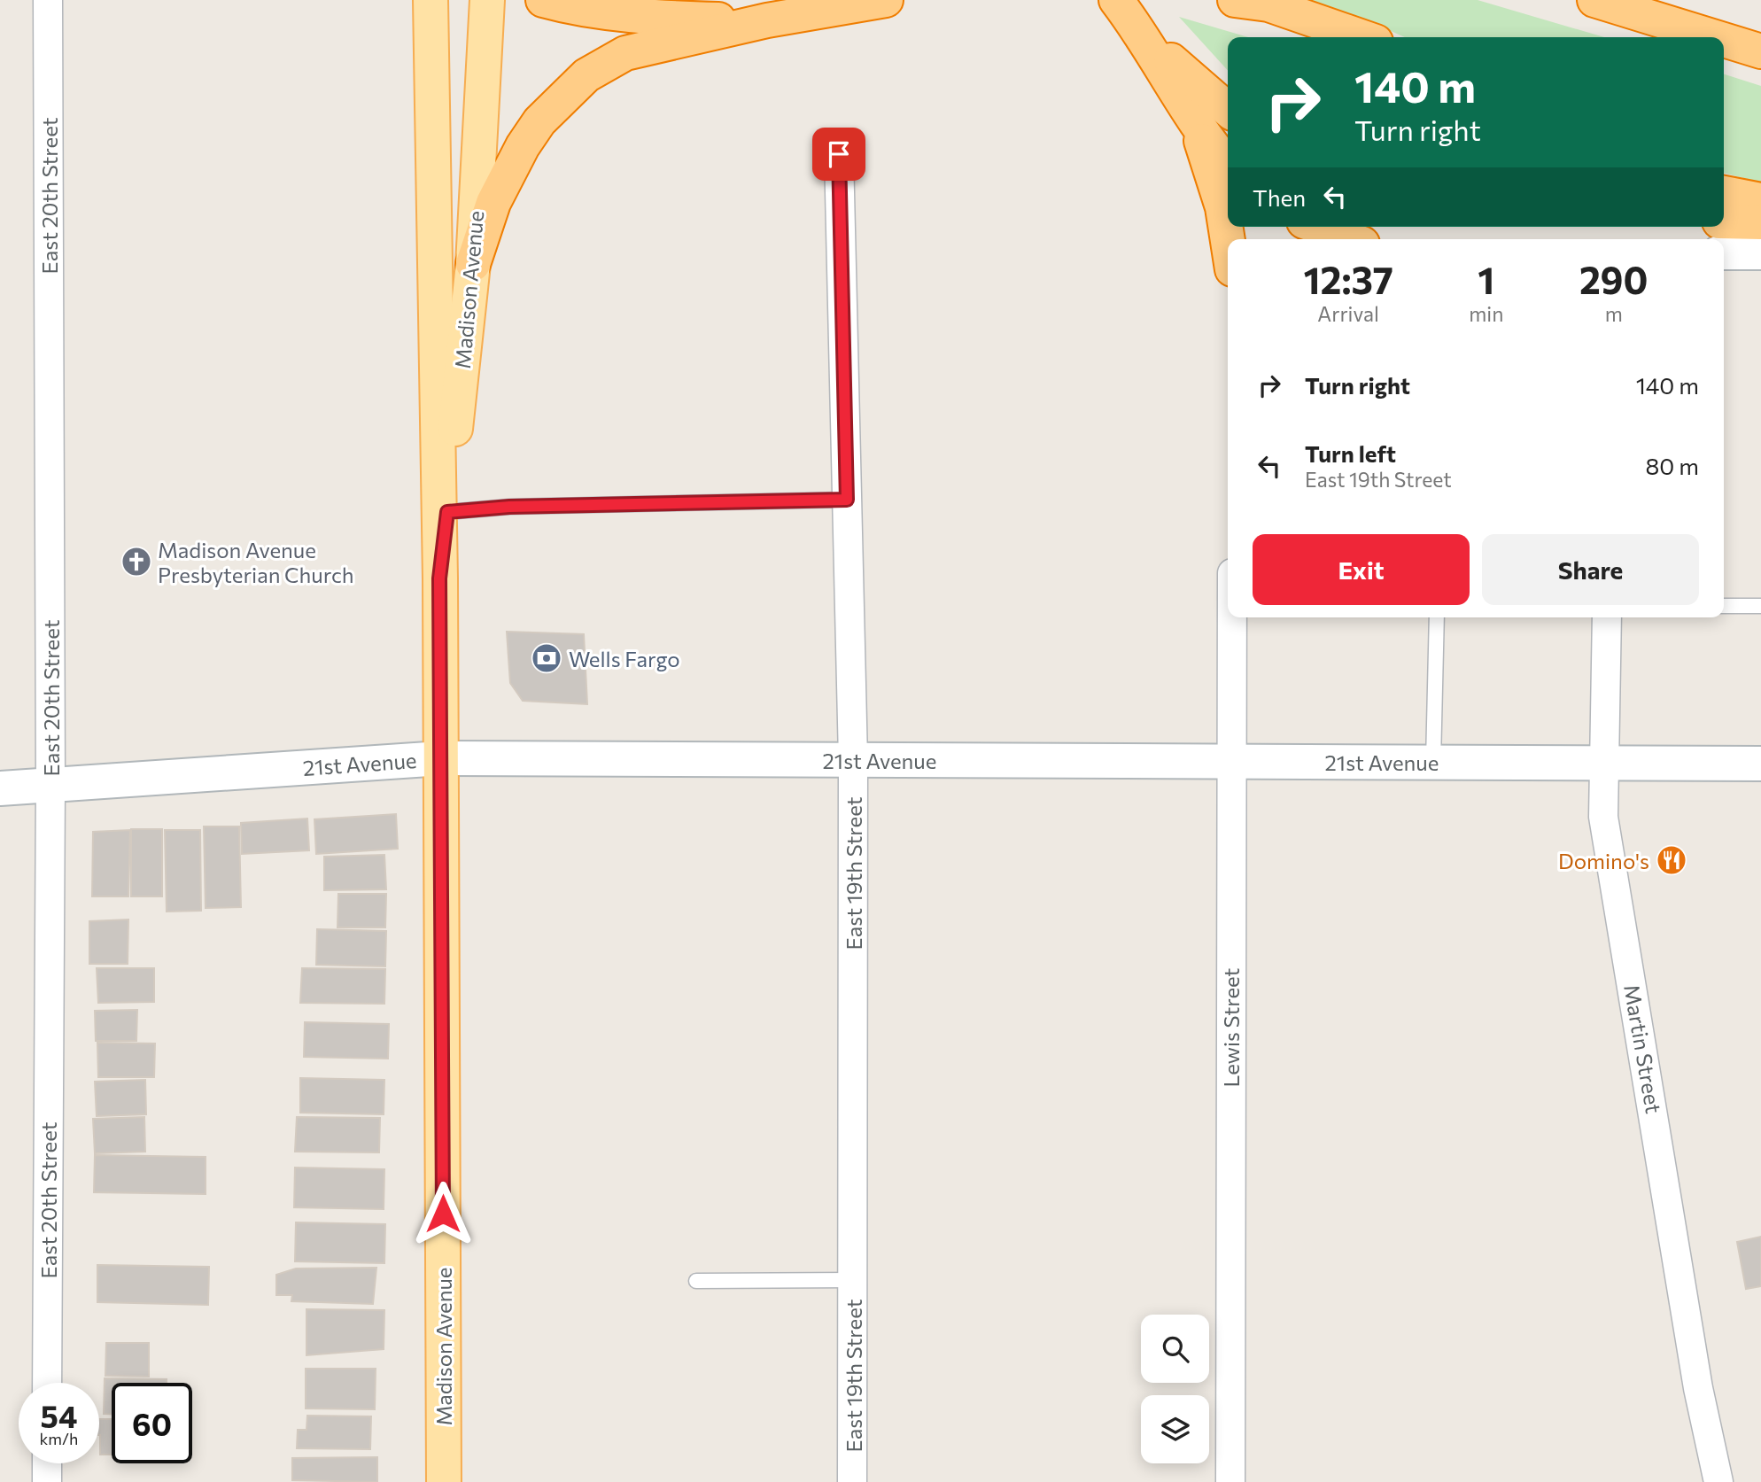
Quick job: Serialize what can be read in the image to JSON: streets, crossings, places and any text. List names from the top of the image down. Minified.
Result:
{"streets":{"main road":["Madison Avenue"],"street":["East 20th Street","21st Avenue","East 19th Street","Lewis Street","Martin Street"]},"crossings":[["East 20th Street","21st Avenue"],["Madison Avenue","21st Avenue"],["21st Avenue","East 19th Street"],["21st Avenue","Lewis Street"],["21st Avenue","Martin Street"]],"places":{"church":["Madison Avenue Presbyterian Church"],"bank":["Wells Fargo"],"restaurant":["Domino's"]},"page":{"turn":["140 m","Turn right"],"then":"Then","eta":["12:37","Arrival","1","min","290","m"],"list":[{"name":"Turn right","value":"140 m"},{"name":"Turn left","note":"East 19th Street","value":"80 m"}],"buttons":["Exit","Share"],"speed":"54 km/h","limit":"60"}}
